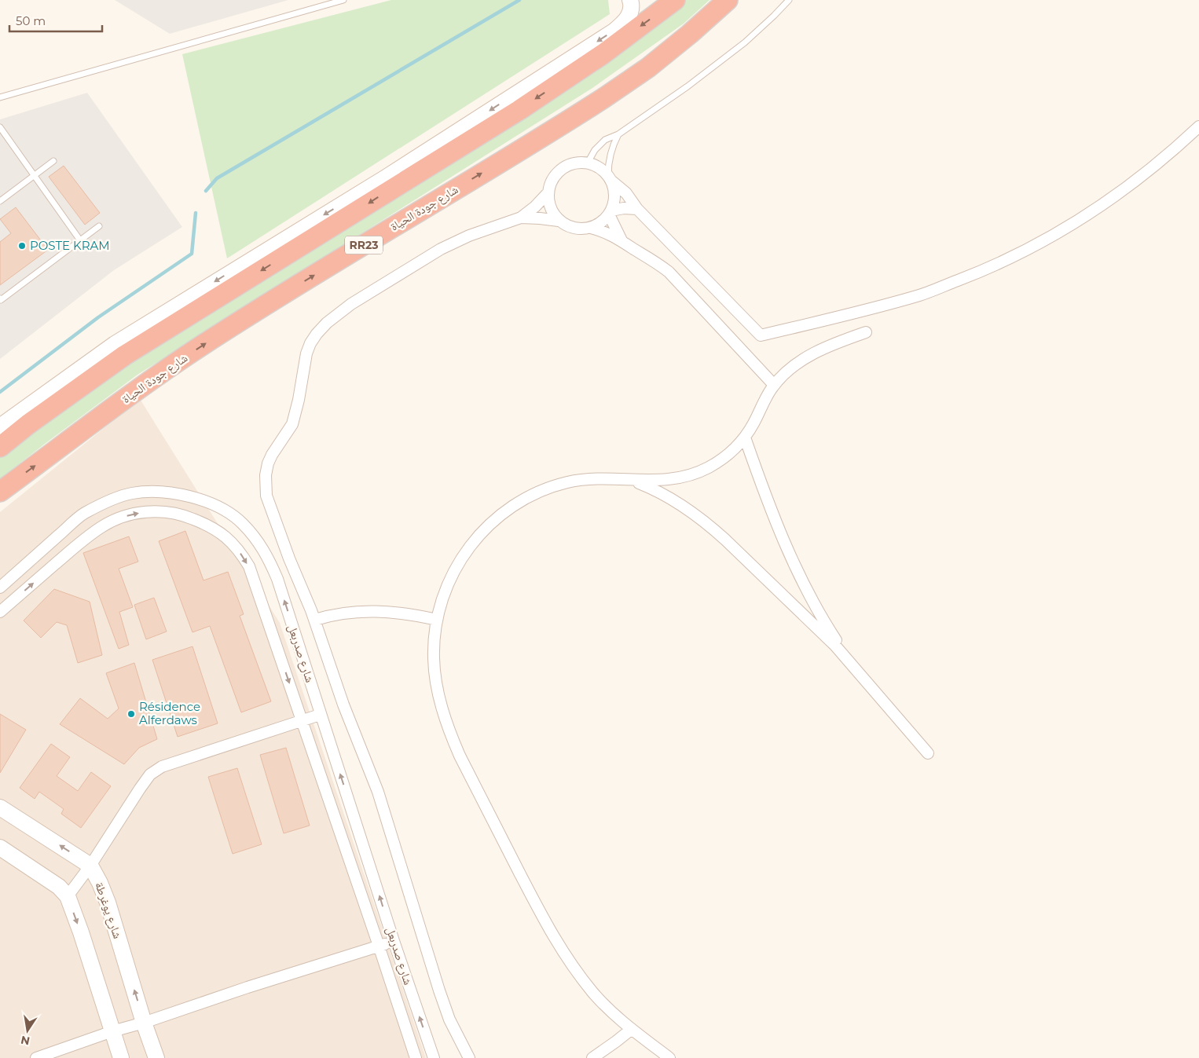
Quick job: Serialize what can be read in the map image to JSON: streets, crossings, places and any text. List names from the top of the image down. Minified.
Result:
{"streets":{"highway":["شارع جودة الحياة","RR23"],"street":["شارع صدربعل","شارع يوغرطة"]},"places":["POSTE KRAM","Résidence Alferdaws"],"scale_bar":"50 m","north":"bottom"}
